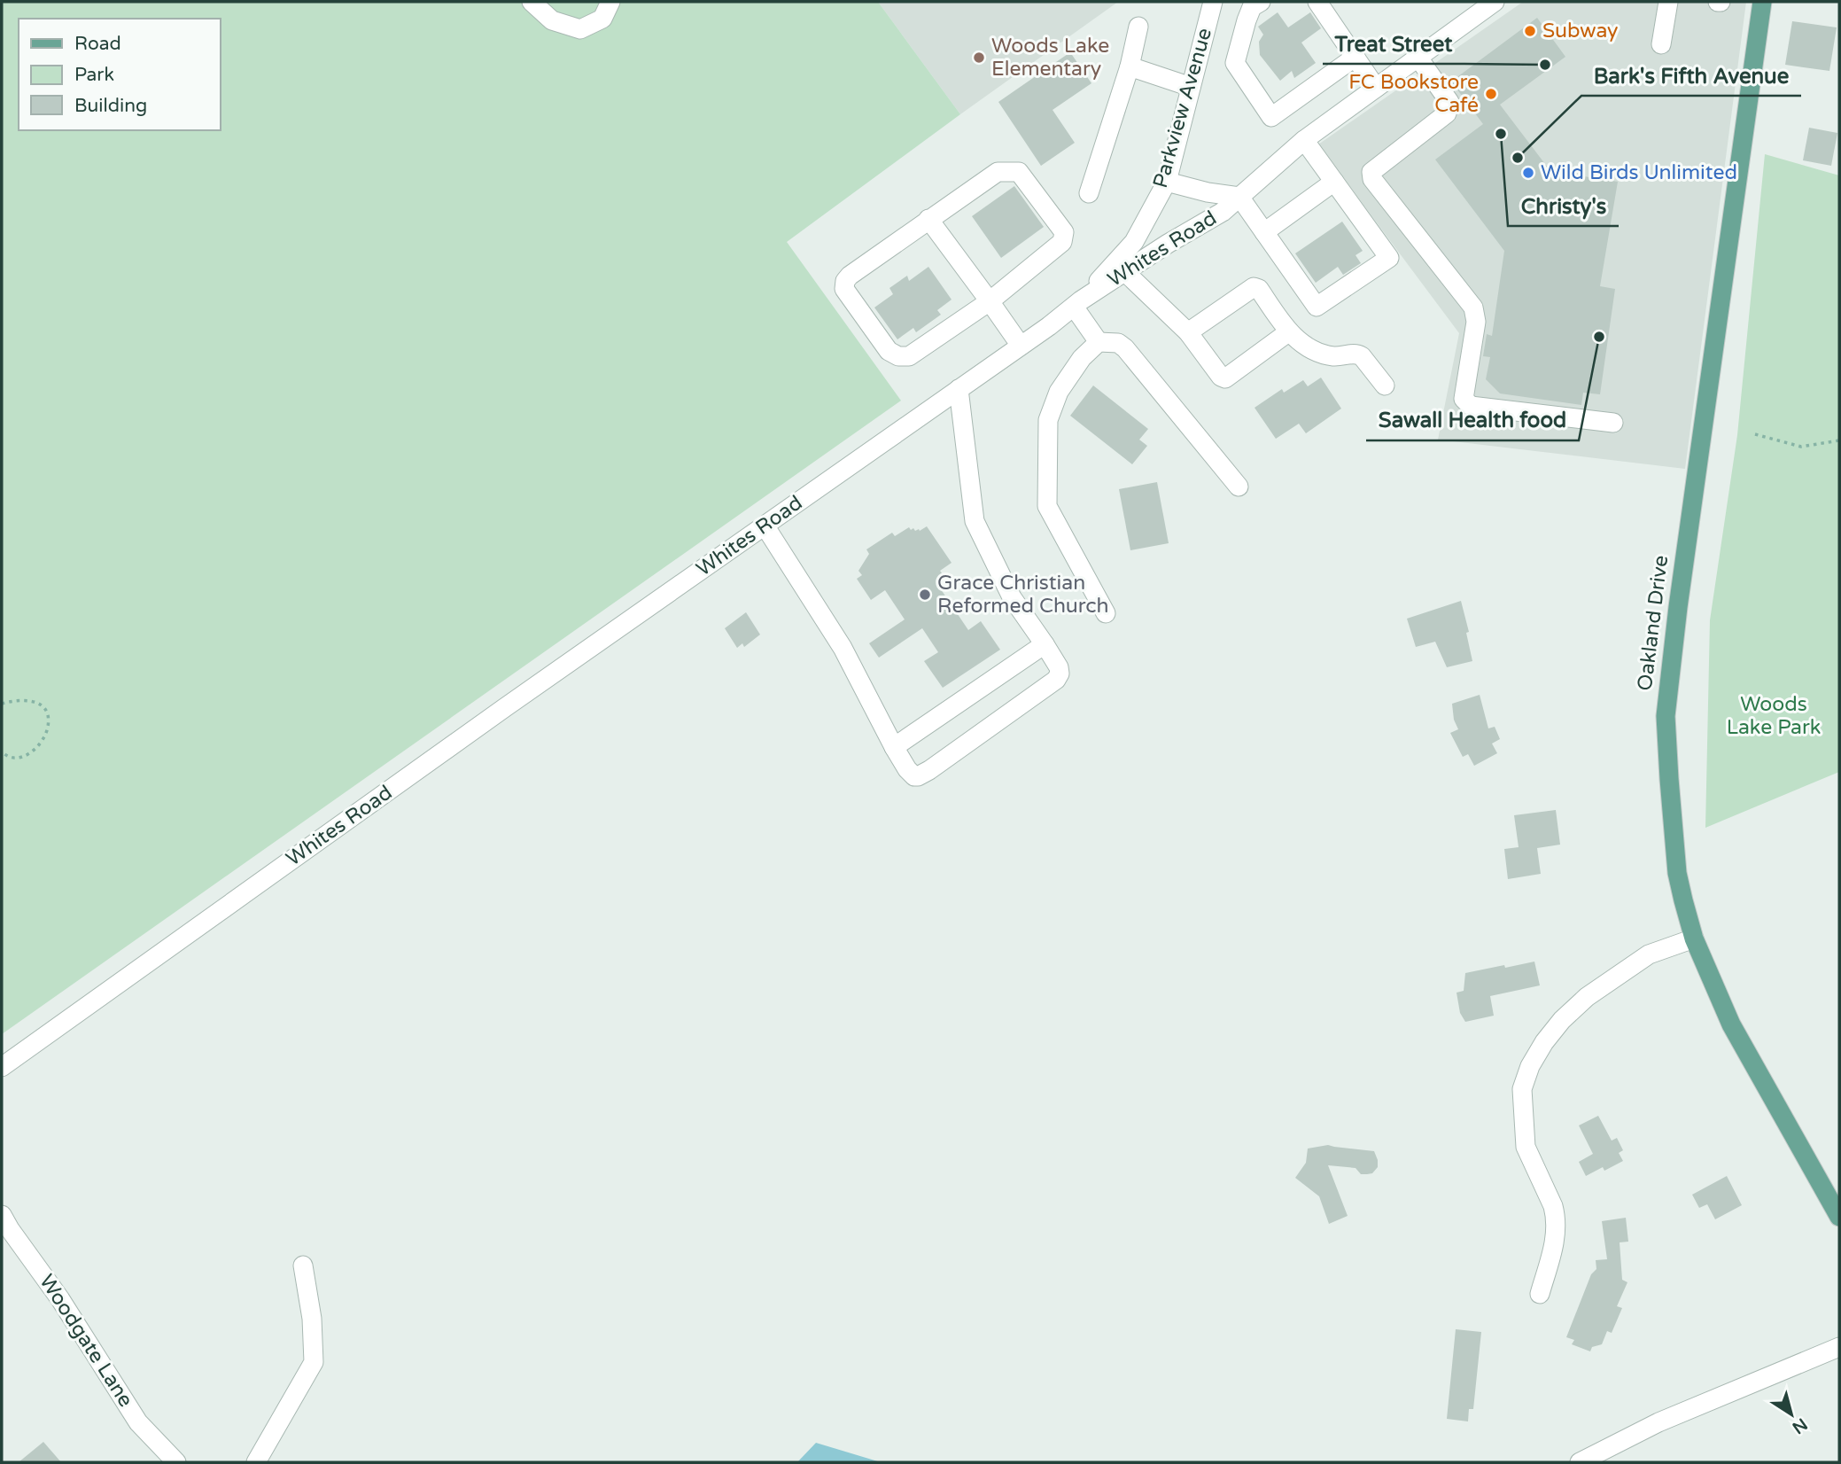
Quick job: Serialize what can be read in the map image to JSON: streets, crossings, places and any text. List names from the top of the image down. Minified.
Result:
{"streets":{"main road":["Oakland Drive"],"street":["Parkview Avenue","Whites Road","Woodgate Lane"]},"crossings":[["Parkview Avenue","Whites Road"]],"parks":["Woods Lake Park"],"places":["Subway","Woods Lake Elementary","Treat Street","FC Bookstore Café","Christy's","Bark's Fifth Avenue","Wild Birds Unlimited","Sawall Health food","Grace Christian Reformed Church"],"legend":["Road","Park","Building"],"north":"bottom right"}
